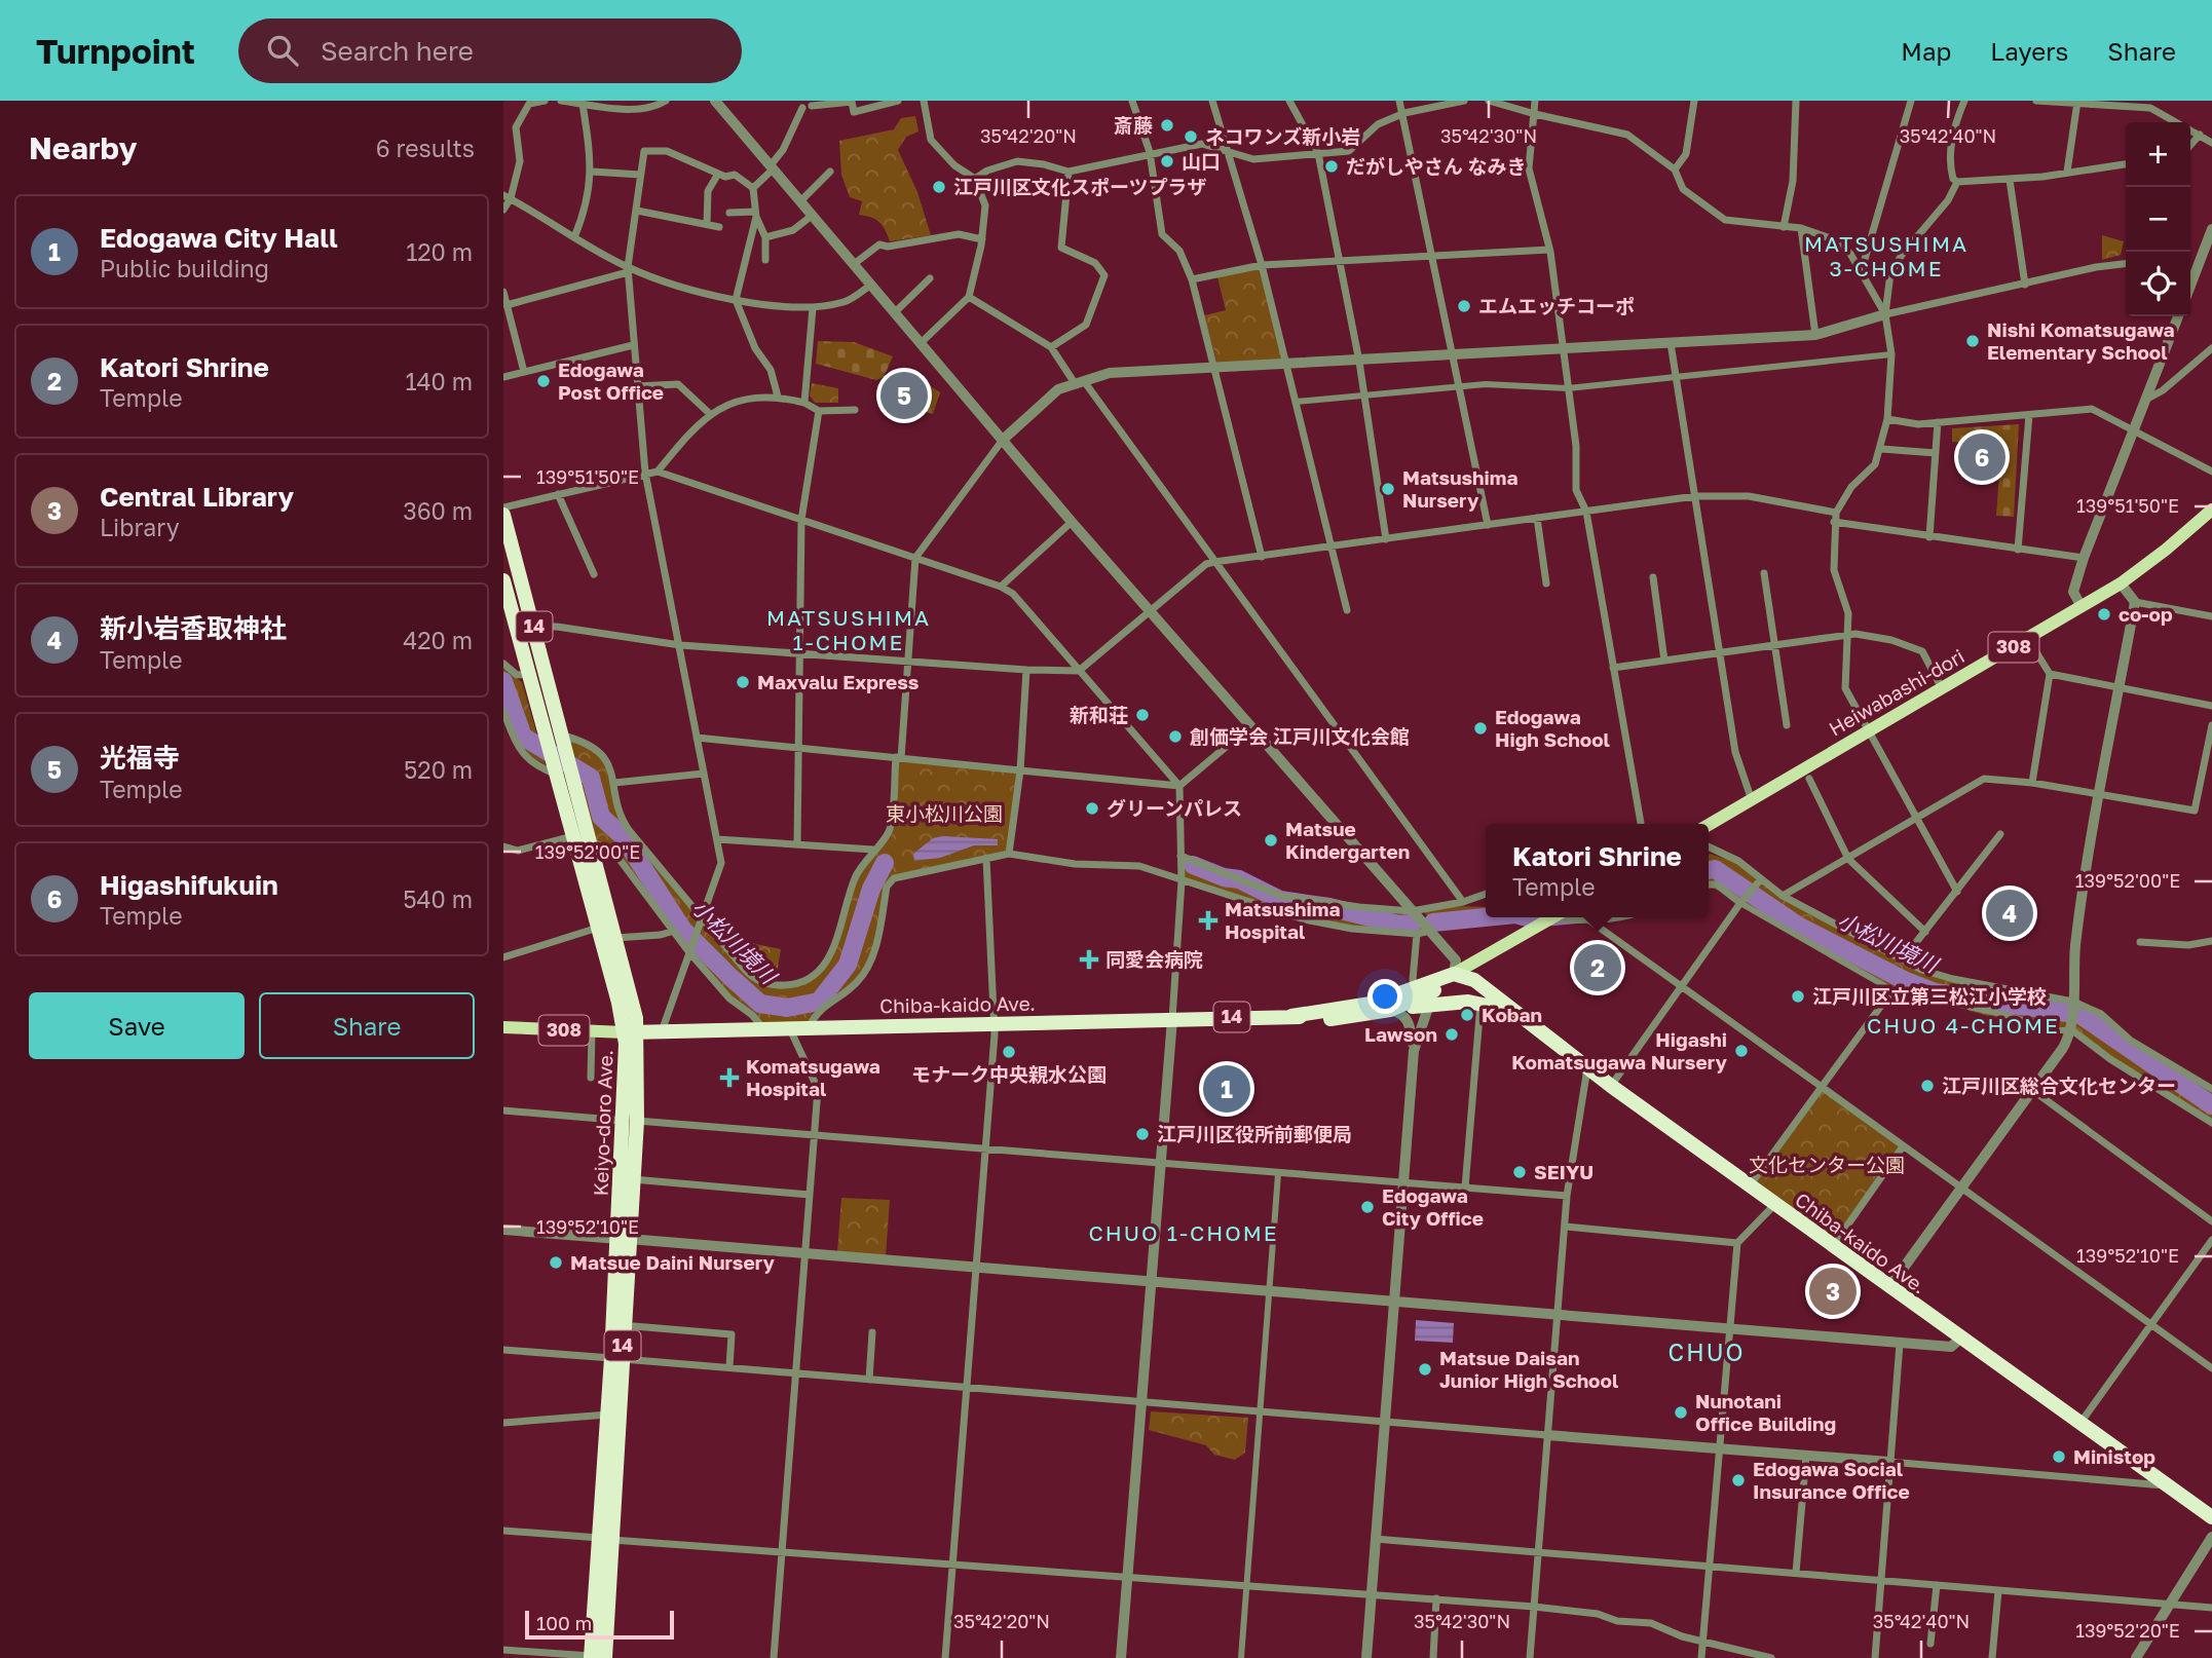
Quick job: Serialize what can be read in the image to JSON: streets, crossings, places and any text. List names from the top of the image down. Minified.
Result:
{"streets":{"highway":["14","Chiba-kaido Ave.","Keiyo-doro Ave."],"main road":["308","Heiwabashi-dori"]},"crossings":[["14","Keiyo-doro Ave."],["308","Chiba-kaido Ave."],["308","Keiyo-doro Ave."],["Chiba-kaido Ave.","Keiyo-doro Ave."]],"districts":["MATSUSHIMA 3-CHOME","MATSUSHIMA 1-CHOME","CHUO 4-CHOME","CHUO 1-CHOME","CHUO"],"water":["小松川境川"],"parks":["東小松川公園","文化センター公園"],"places":{"other":["斎藤","ネコワンズ新小岩","山口","だがしやさん なみき","江戸川区文化スポーツプラザ","エムエッチコーポ","Nishi Komatsugawa Elementary School","Edogawa Post Office","Matsushima Nursery","co-op","Maxvalu Express","新和荘","Edogawa High School","創価学会 江戸川文化会館","グリーンパレス","Matsue Kindergarten","江戸川区立第三松江小学校","Koban","Lawson","Higashi Komatsugawa Nursery","モナーク中央親水公園","江戸川区総合文化センター","江戸川区役所前郵便局","SEIYU","Edogawa City Office","Matsue Daini Nursery","Matsue Daisan Junior High School","Nunotani Office Building","Ministop","Edogawa Social Insurance Office"],"health":["Matsushima Hospital","同愛会病院","Komatsugawa Hospital"]},"scale_bar":"100 m","page":{"header":"Turnpoint","search":"Search here","nav":["Map","Layers","Share"],"heading":["Nearby","6 results"],"map_buttons":["+","−"],"list":[{"mark":"1","name":"Edogawa City Hall","note":"Public building","value":"120 m"},{"mark":"2","name":"Katori Shrine","note":"Temple","value":"140 m"},{"mark":"3","name":"Central Library","note":"Library","value":"360 m"},{"mark":"4","name":"新小岩香取神社","note":"Temple","value":"420 m"},{"mark":"5","name":"光福寺","note":"Temple","value":"520 m"},{"mark":"6","name":"Higashifukuin","note":"Temple","value":"540 m"}],"pins":["5","6","4","2","1","3"],"popup":["Katori Shrine","Temple"],"buttons":["Save","Share"],"scale":"100 m"},"coordinates":["35°42'20\"N","35°42'30\"N","35°42'40\"N","139°51'50\"E","139°52'00\"E","139°52'10\"E","139°52'20\"E"]}
